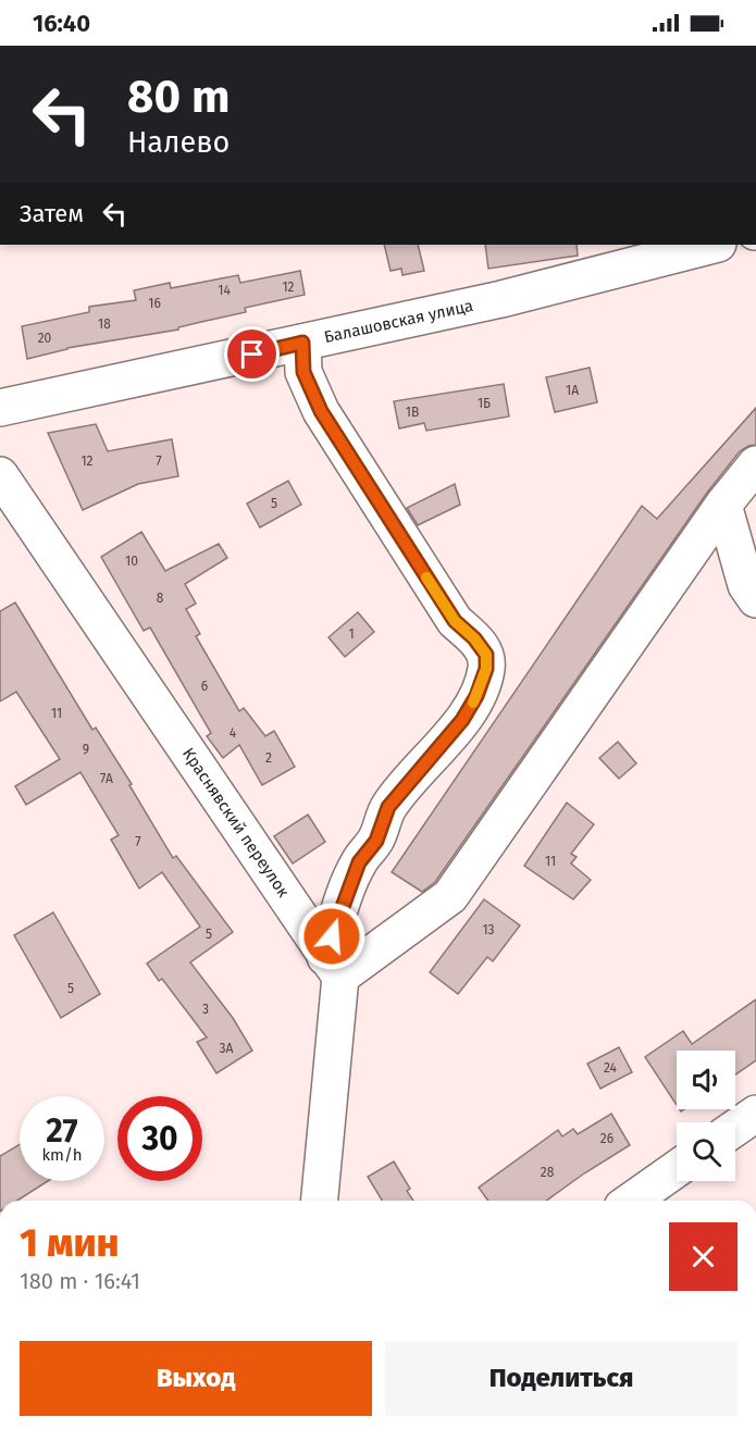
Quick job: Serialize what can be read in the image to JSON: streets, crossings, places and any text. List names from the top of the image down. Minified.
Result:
{"streets":{"street":["Балашовская улица","Краснявский переулок"]},"house_numbers":["12","14","16","18","20","1А","1Б","1В","12","7","5","10","8","1","6","11","4","9","2","7А","7","11","13","5","5","3","3А","24","26","28"],"page":{"status":"16:40","turn":["80 m","Налево"],"then":"Затем","speed":"27 km/h","limit":"30","heading":["1 мин","180 m · 16:41"],"buttons":["Выход","Поделиться"]}}
